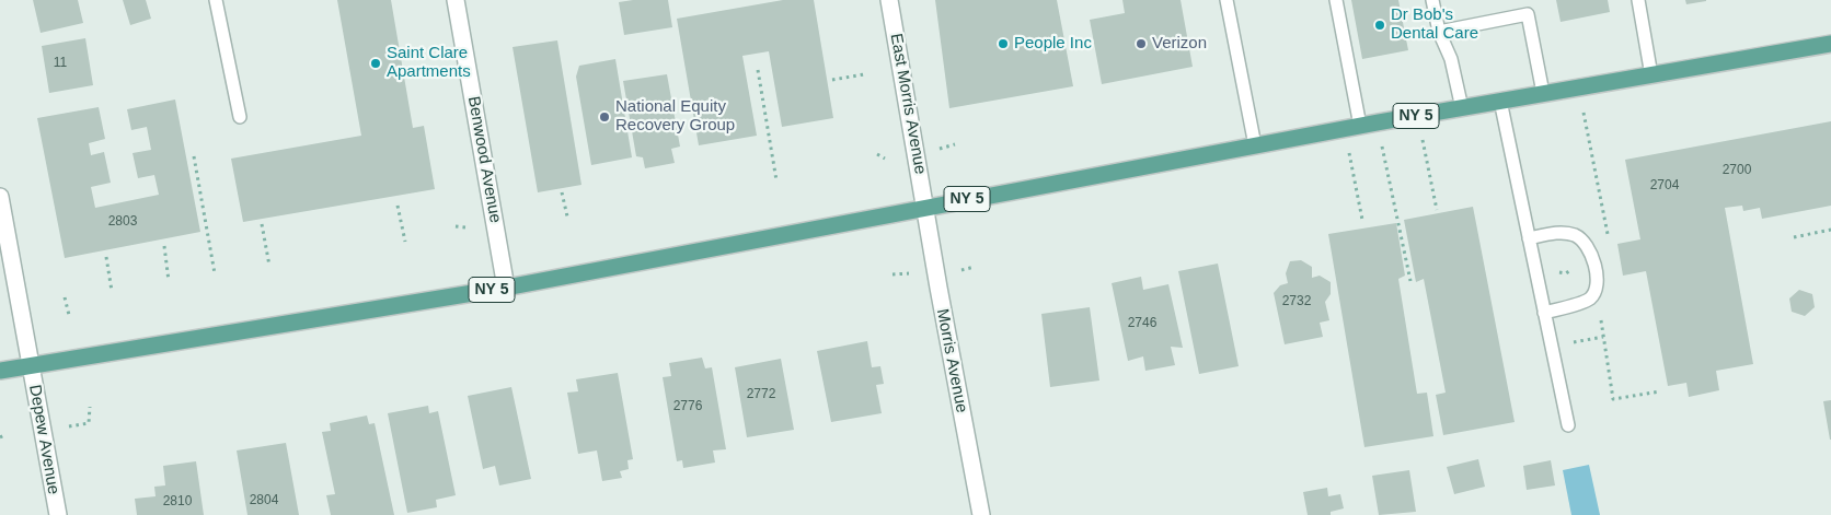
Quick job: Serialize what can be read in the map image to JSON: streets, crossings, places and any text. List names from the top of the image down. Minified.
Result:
{"streets":{"main road":["NY 5"],"street":["East Morris Avenue","Benwood Avenue","Morris Avenue","Depew Avenue"]},"crossings":[["East Morris Avenue","NY 5"],["East Morris Avenue","Morris Avenue"],["NY 5","Benwood Avenue"],["NY 5","Morris Avenue"],["NY 5","Depew Avenue"]],"places":["Dr Bob's Dental Care","People Inc","Verizon","Saint Clare Apartments","National Equity Recovery Group"],"house_numbers":["11","2700","2704","2803","2732","2746","2772","2776","2804","2810"]}
